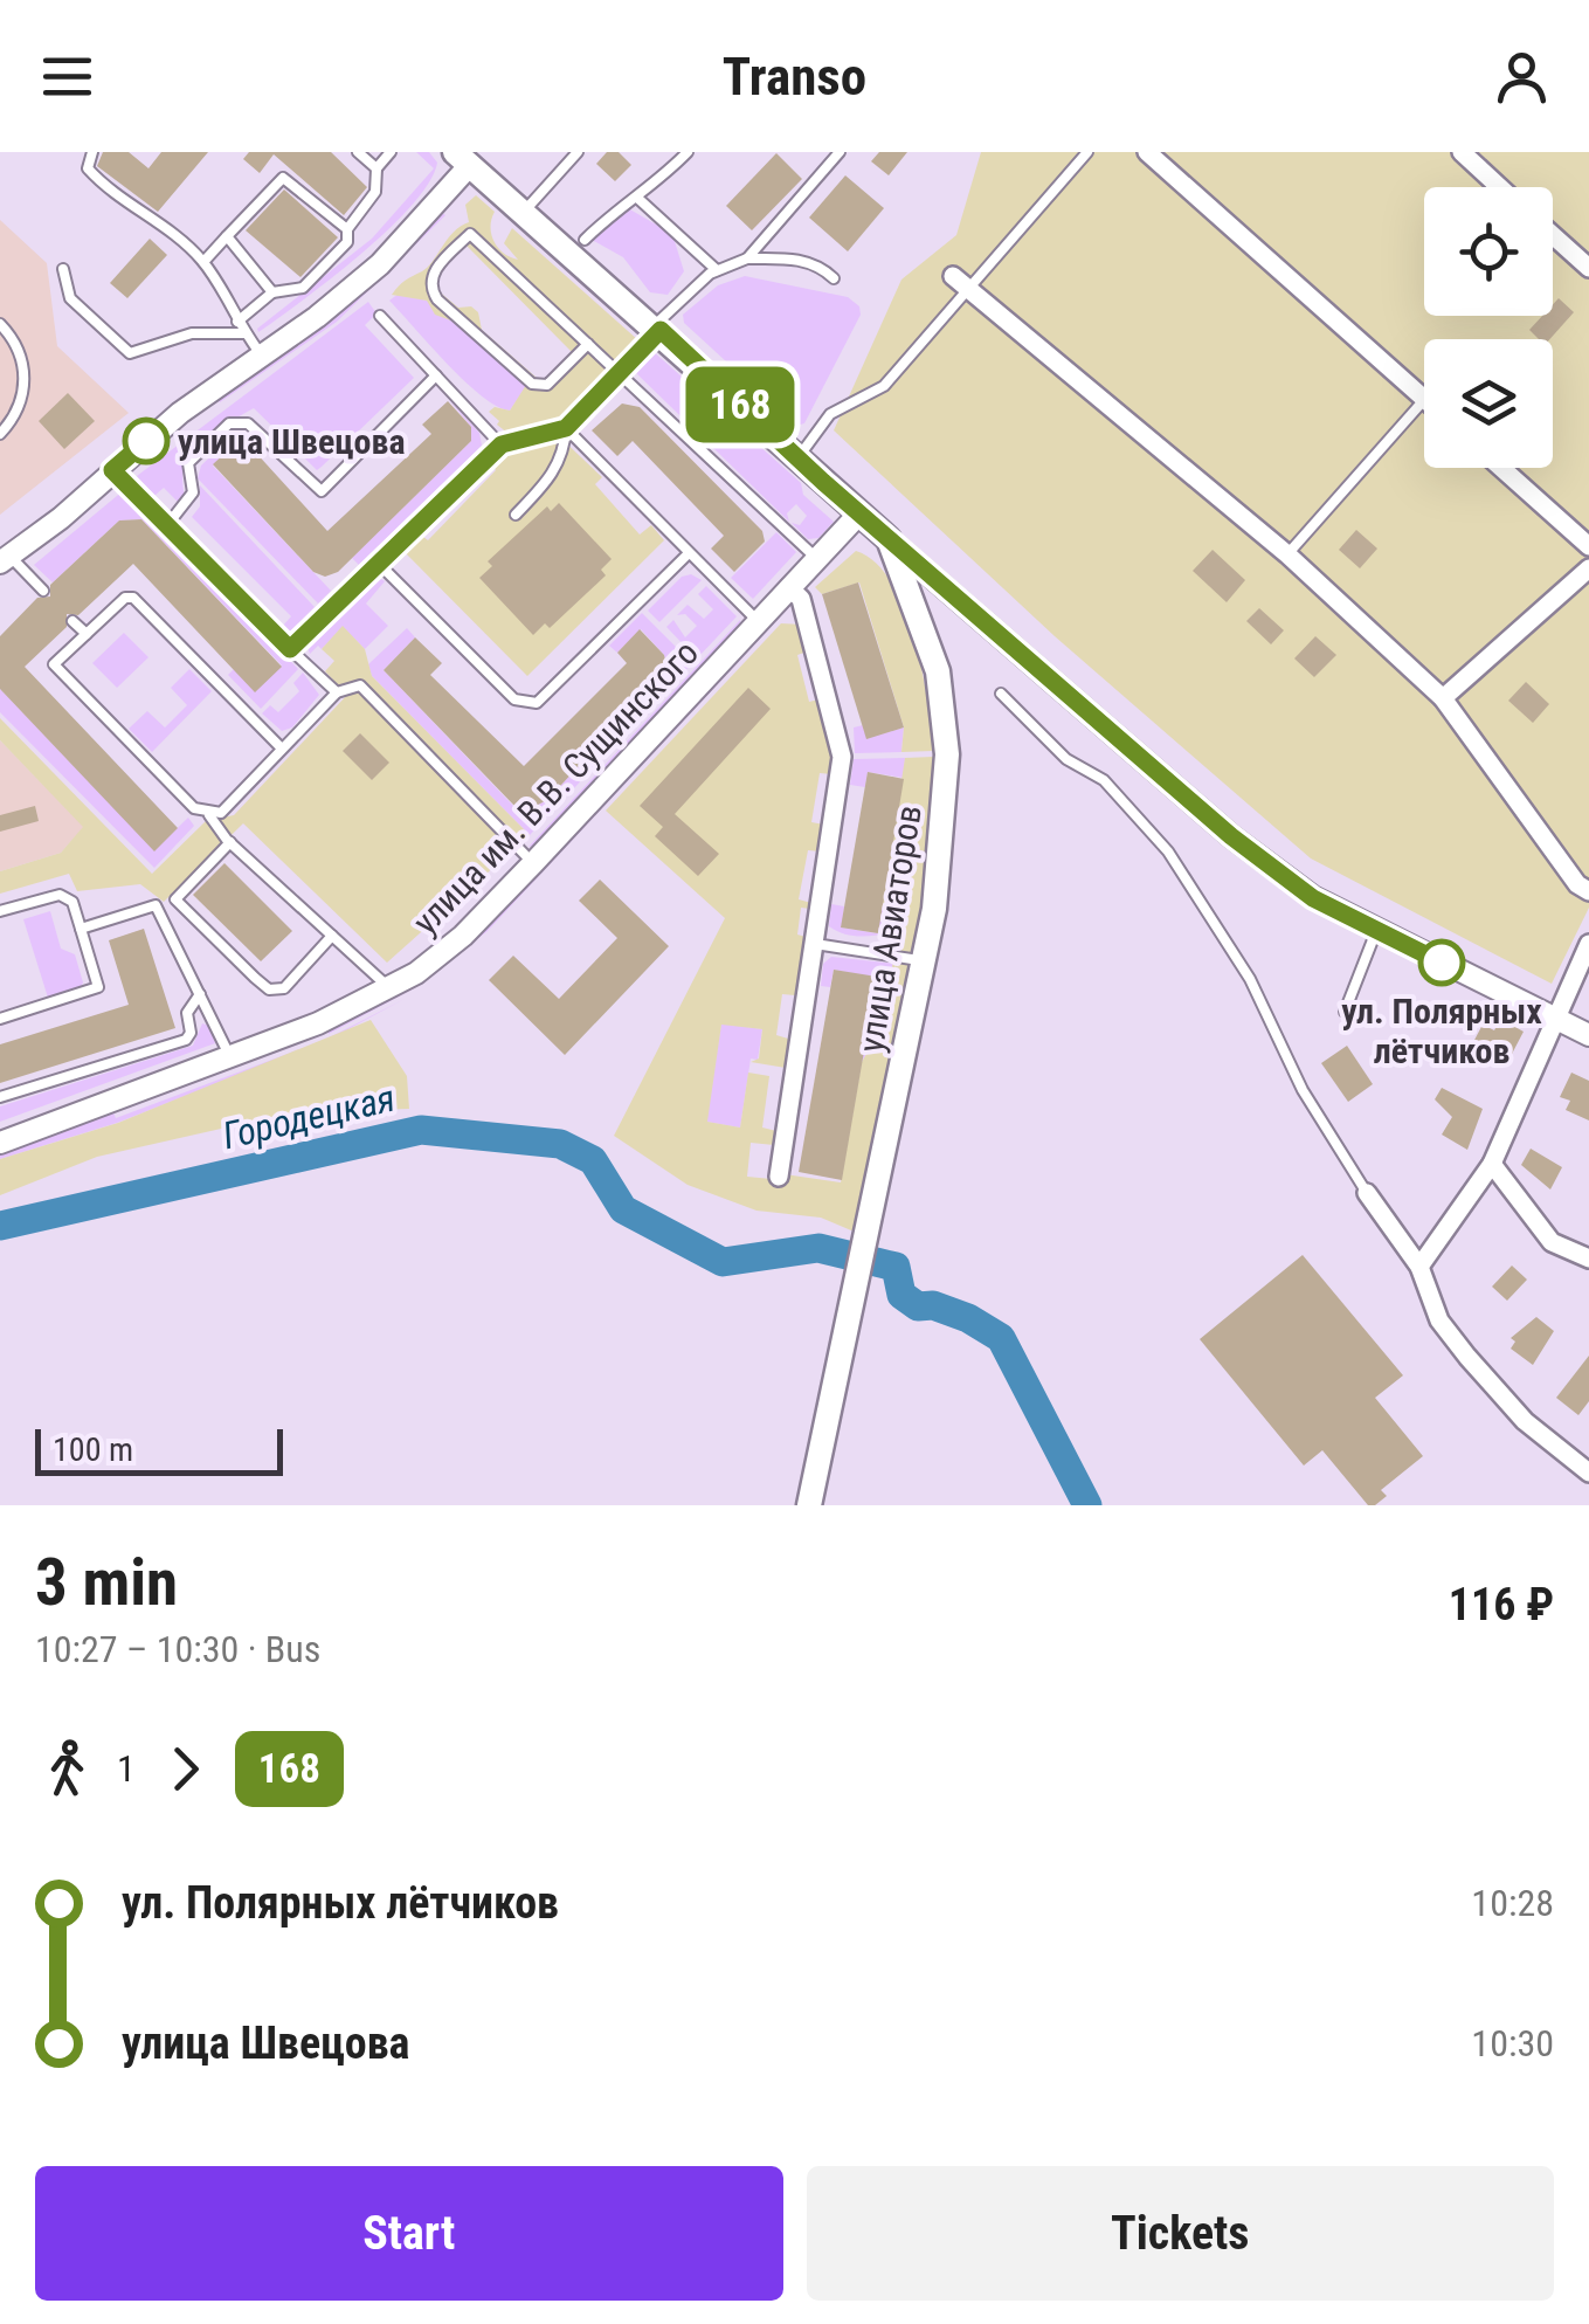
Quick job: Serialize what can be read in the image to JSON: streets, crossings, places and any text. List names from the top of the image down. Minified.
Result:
{"streets":{"main road":["улица Авиаторов"],"street":["улица им. В.В. Сущинского"]},"crossings":[["улица им. В.В. Сущинского","улица Авиаторов"]],"water":["Городецкая"],"places":["улица Швецова","ул. Полярных лётчиков"],"lines":["bus line 168"],"scale_bar":"100 m","page":{"header":"Transo","on_map":"168","scale":"100 m","heading":["3 min","10:27 – 10:30 · Bus","116 ₽"],"legs":["1","168"],"list":[{"name":"ул. Полярных лётчиков","value":"10:28"},{"name":"улица Швецова","value":"10:30"}],"buttons":["Start","Tickets"]}}
